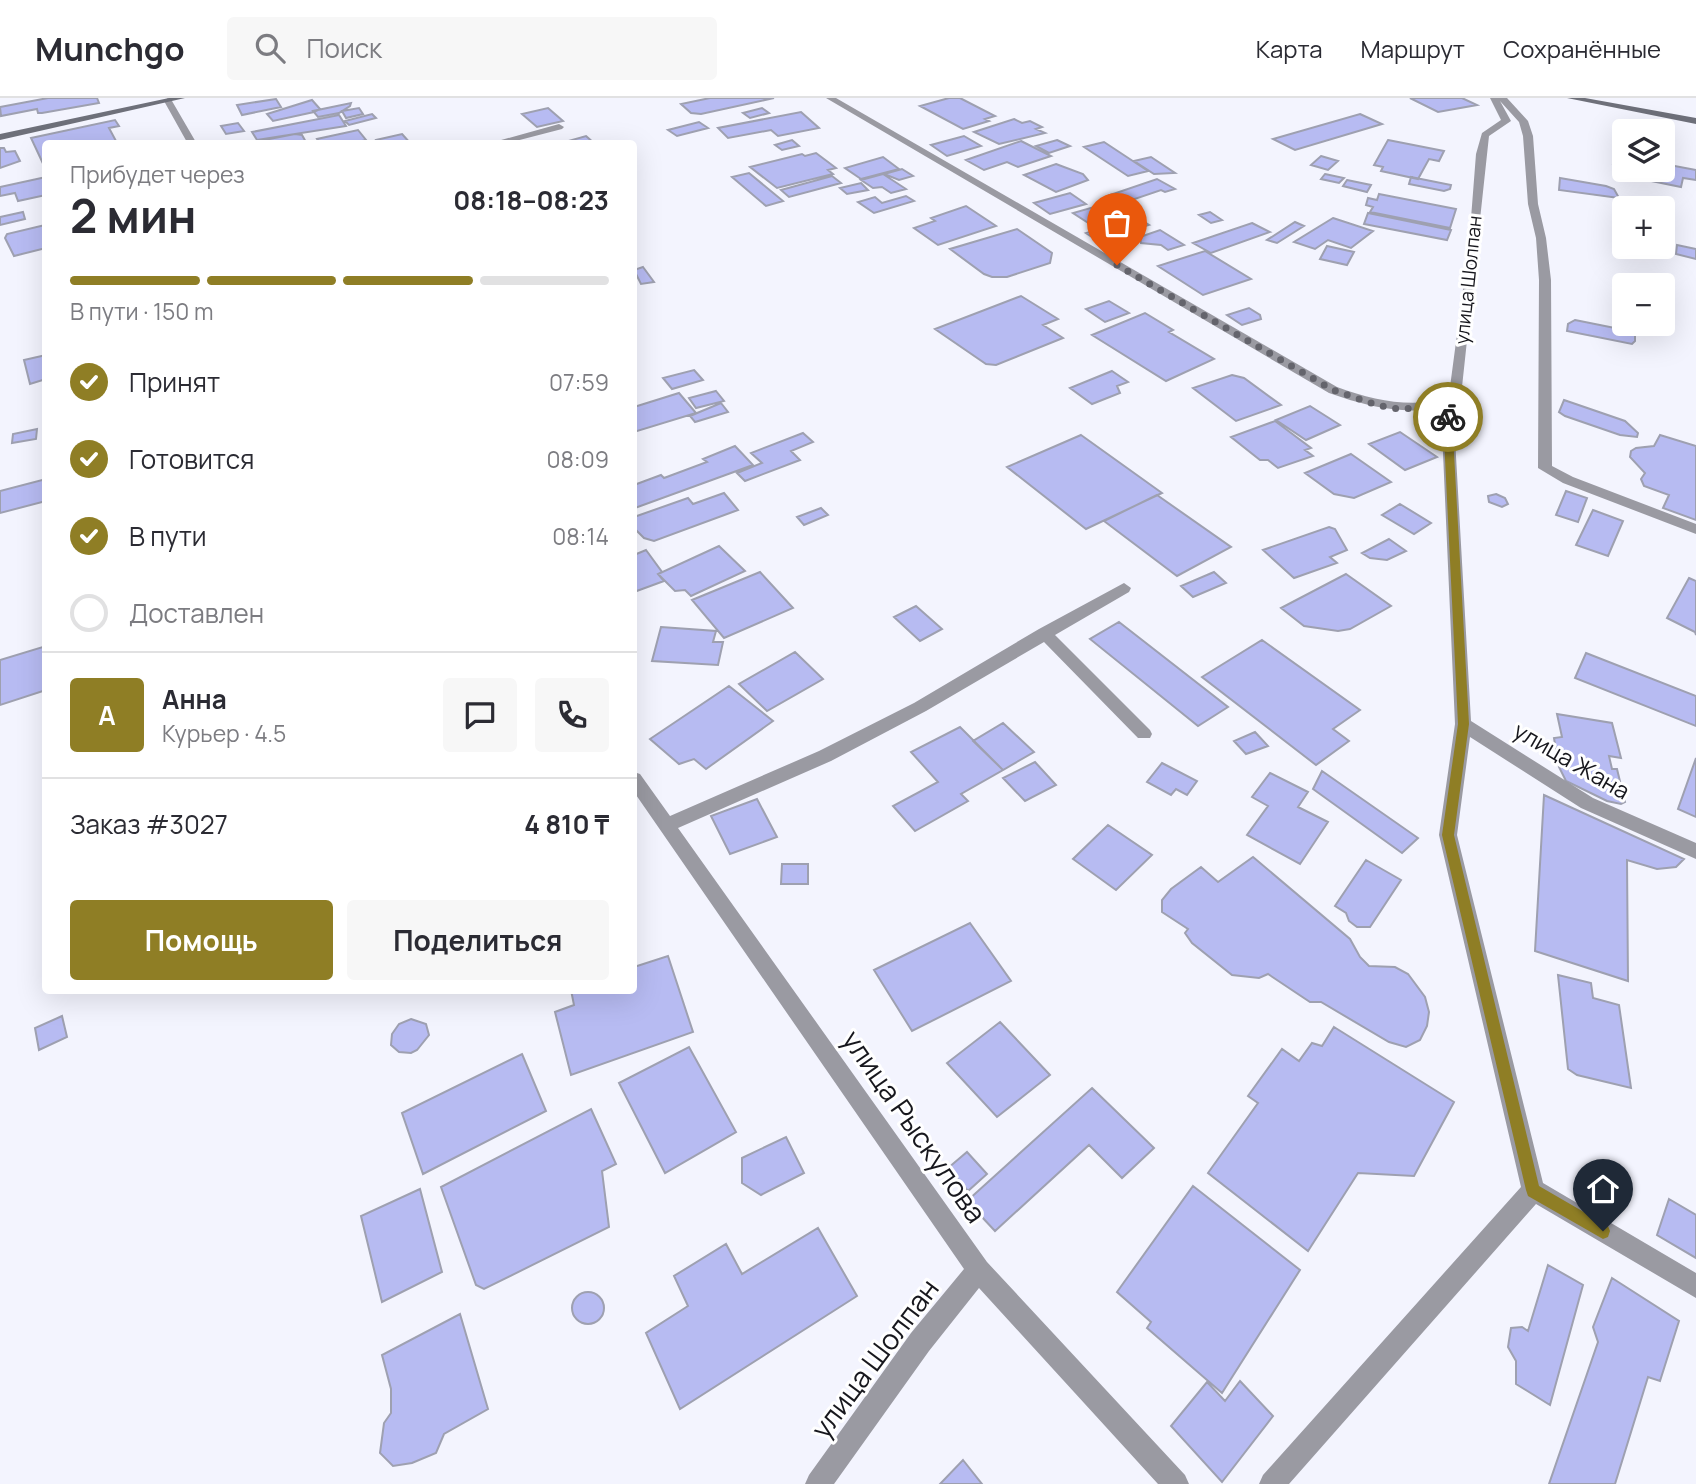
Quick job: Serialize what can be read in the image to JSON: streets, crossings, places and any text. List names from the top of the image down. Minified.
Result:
{"streets":{"street":["улица Шолпан","улица Жана","улица Рыскулова"]},"crossings":[["улица Шолпан","улица Рыскулова"]],"page":{"header":"Munchgo","search":"Поиск","nav":["Карта","Маршрут","Сохранённые"],"map_buttons":["+","−"],"heading":["2 мин","Прибудет через","08:18–08:23"],"panel":["Анна","Курьер · 4.5","Заказ #3027","4 810 ₸"],"bar":"В пути · 150 m","list":[["Принят","07:59"],["Готовится","08:09"],["В пути","08:14"],"Доставлен"],"round":"А","buttons":["Помощь","Поделиться"]}}
